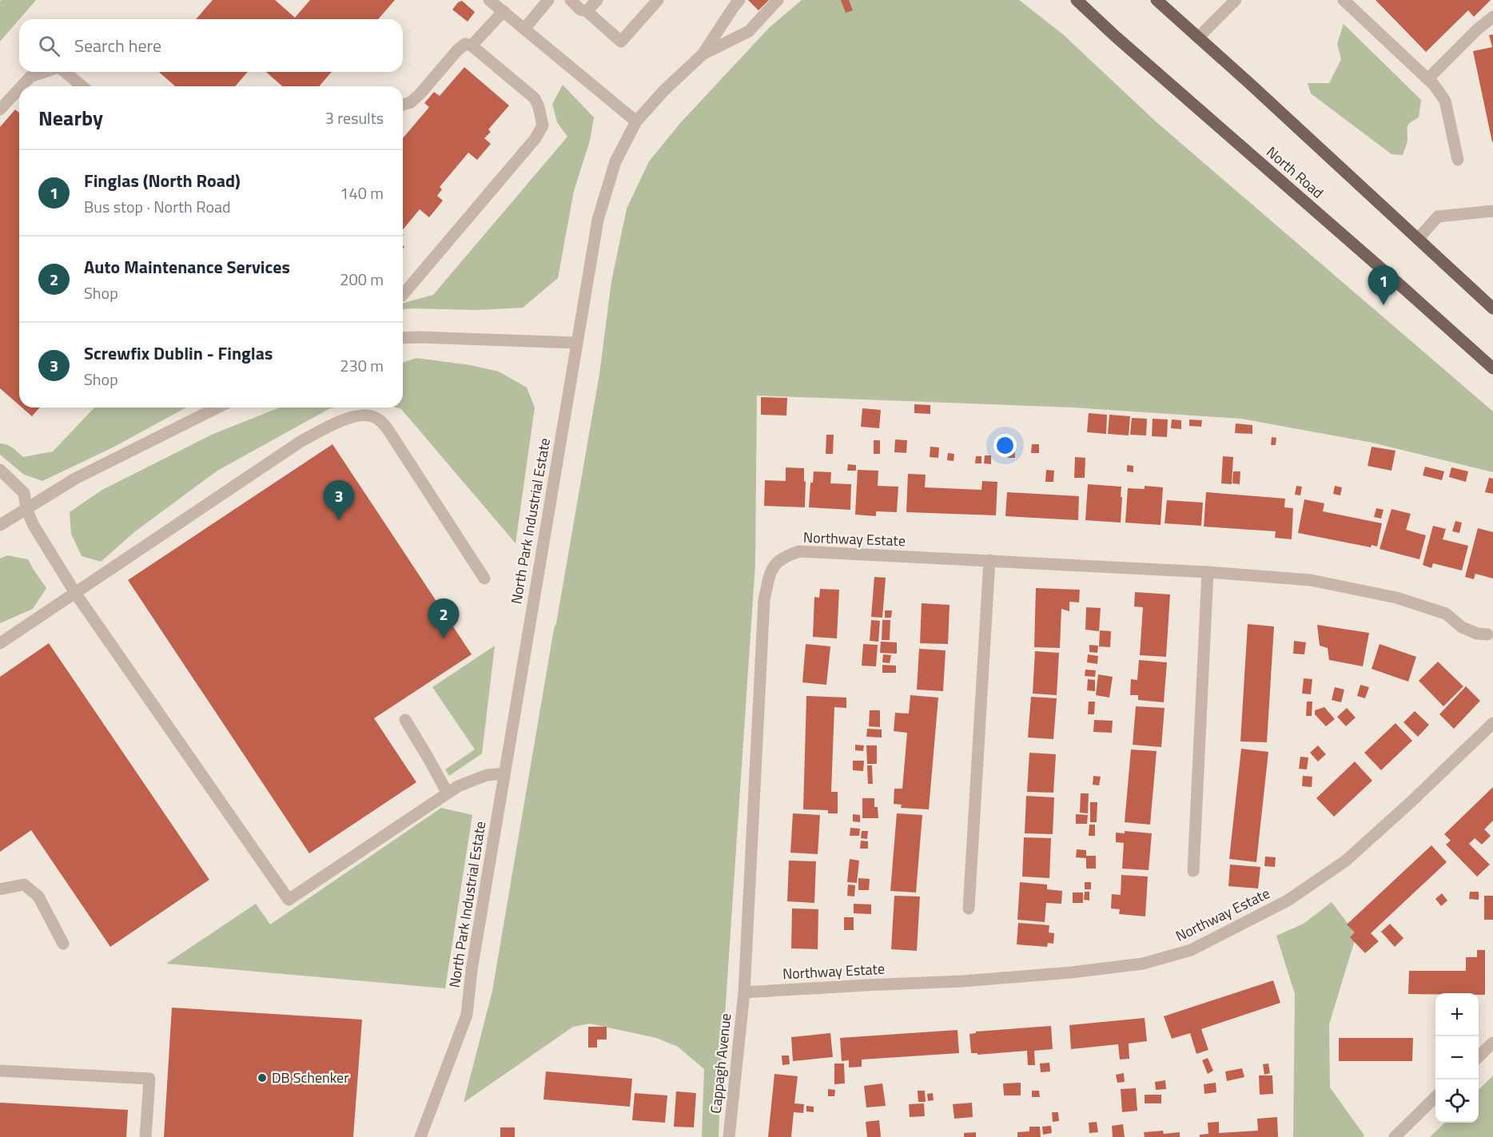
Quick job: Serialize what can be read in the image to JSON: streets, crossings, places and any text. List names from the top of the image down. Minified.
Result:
{"streets":{"main road":["North Road"],"street":["North Park Industrial Estate","Northway Estate","Cappagh Avenue"]},"crossings":[["Northway Estate","Cappagh Avenue"]],"places":["DB Schenker"],"page":{"search":"Search here","heading":["Nearby","3 results"],"list":[{"mark":"1","name":"Finglas (North Road)","note":"Bus stop · North Road","value":"140 m"},{"mark":"2","name":"Auto Maintenance Services","note":"Shop","value":"200 m"},{"mark":"3","name":"Screwfix Dublin - Finglas","note":"Shop","value":"230 m"}],"pins":["1","3","2"],"map_buttons":["+","−"]}}
